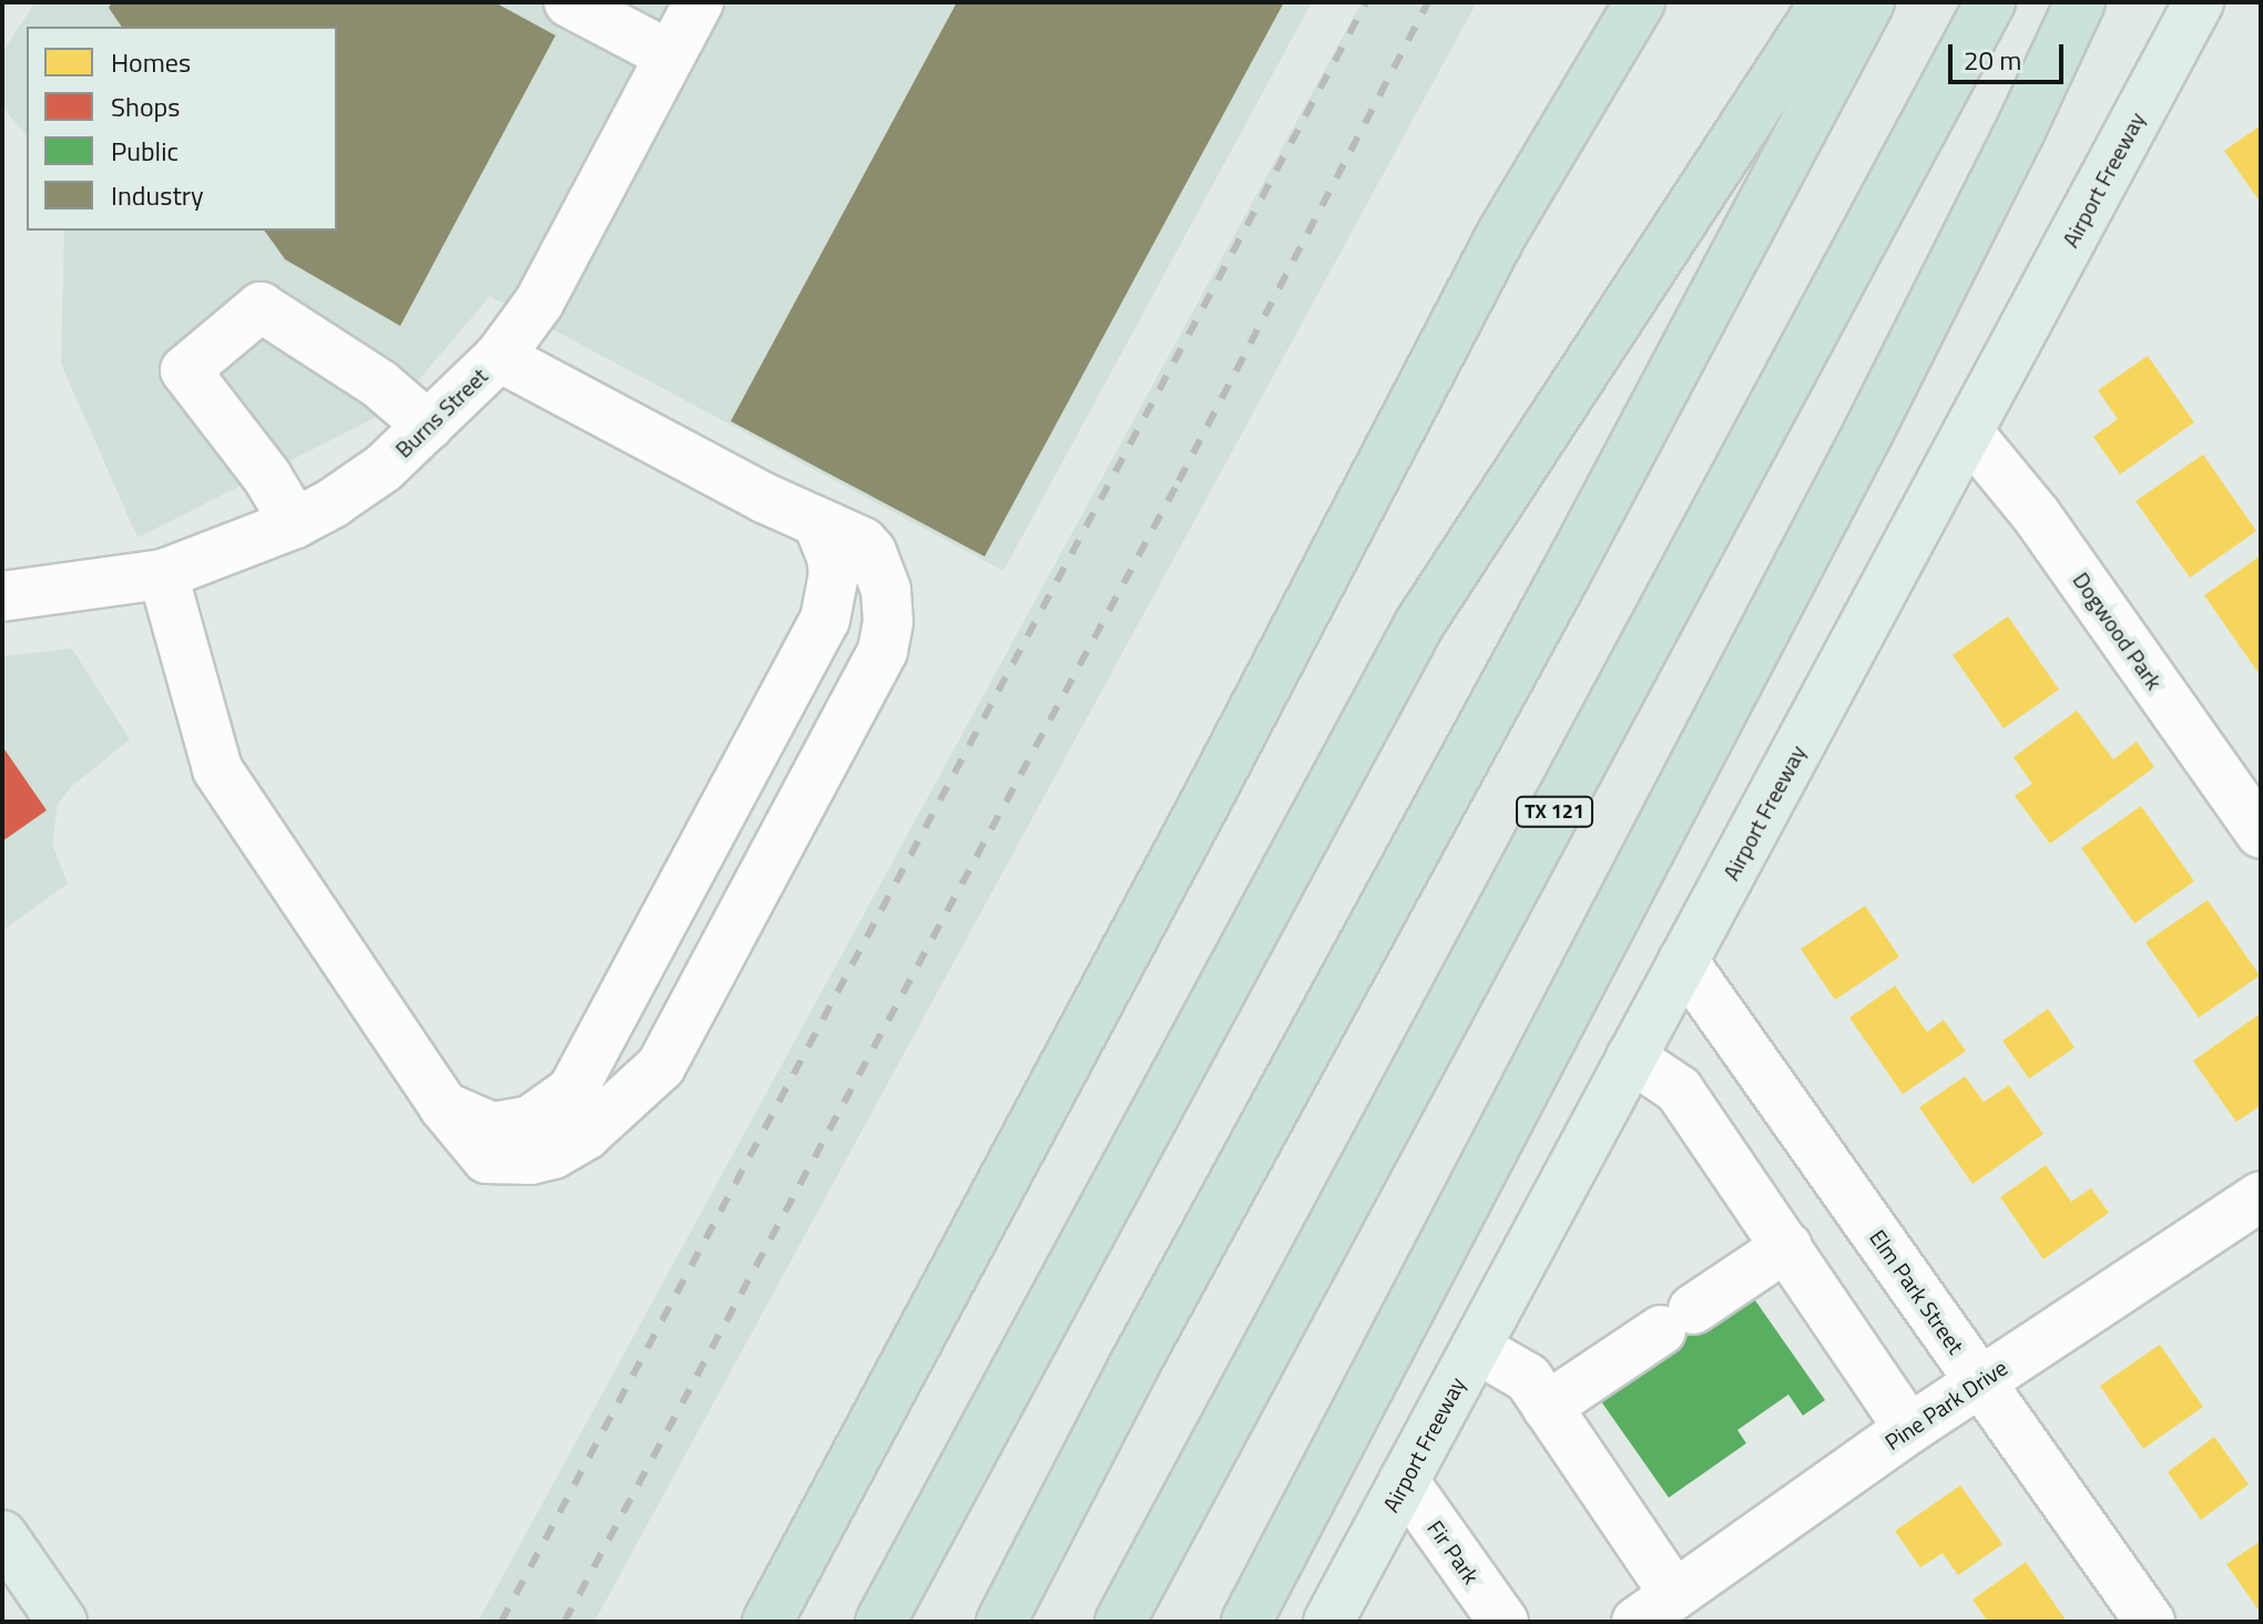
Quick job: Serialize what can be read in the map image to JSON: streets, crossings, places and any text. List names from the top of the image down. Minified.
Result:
{"streets":{"highway":["TX 121"],"main road":["Airport Freeway"],"street":["Burns Street","Dogwood Park","Elm Park Street","Pine Park Drive","Fir Park"]},"crossings":[["Airport Freeway","Dogwood Park"],["Airport Freeway","Elm Park Street"],["Airport Freeway","Fir Park"],["Elm Park Street","Pine Park Drive"]],"legend":["Homes","Shops","Public","Industry"],"scale_bar":"20 m"}
